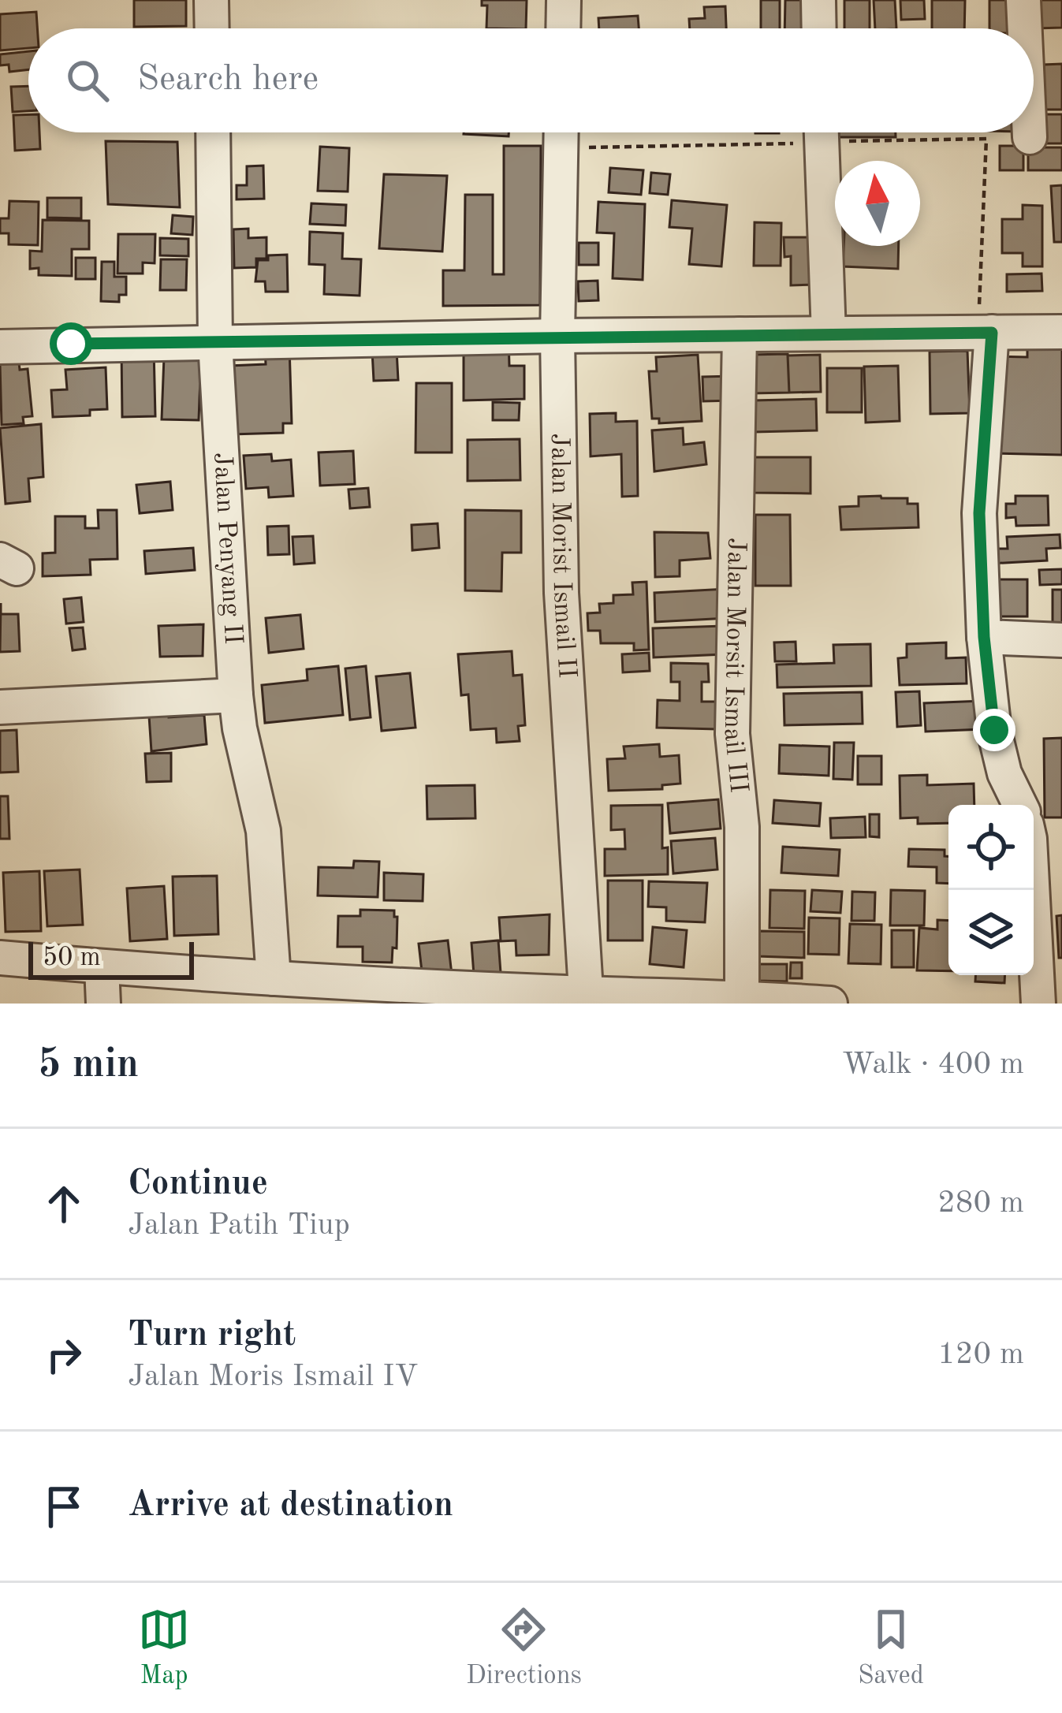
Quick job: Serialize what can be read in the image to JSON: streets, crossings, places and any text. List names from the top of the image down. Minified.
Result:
{"streets":{"street":["Jalan Penyang II","Jalan Morist Ismail II","Jalan Morsit Ismail III"]},"scale_bar":"50 m","north":"top","page":{"search":"Search here","scale":"50 m","heading":["5 min","Walk · 400 m"],"list":[["Continue","Jalan Patih Tiup","280 m"],["Turn right","Jalan Moris Ismail IV","120 m"],"Arrive at destination"],"nav":["Map","Directions","Saved"]}}
